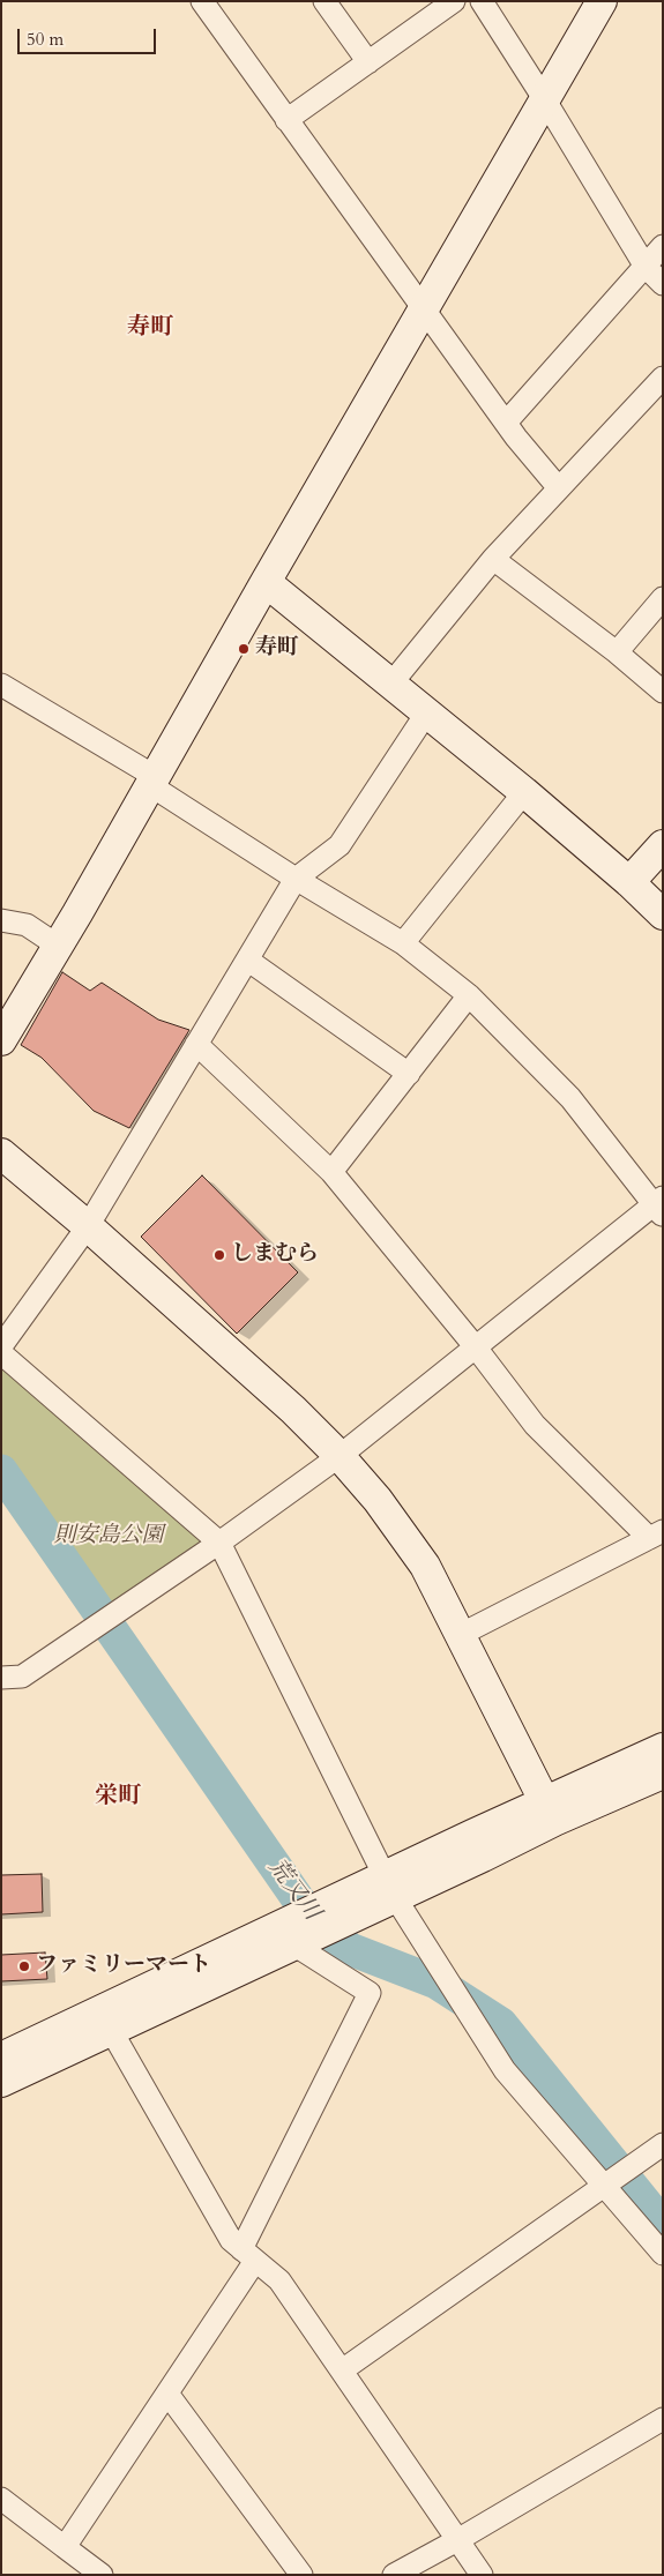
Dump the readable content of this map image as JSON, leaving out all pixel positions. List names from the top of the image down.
{
  "districts": ["寿町", "栄町"],
  "water": ["荒又川"],
  "parks": ["則安島公園"],
  "places": ["寿町", "しまむら", "ファミリーマート"],
  "scale_bar": "50 m"
}
